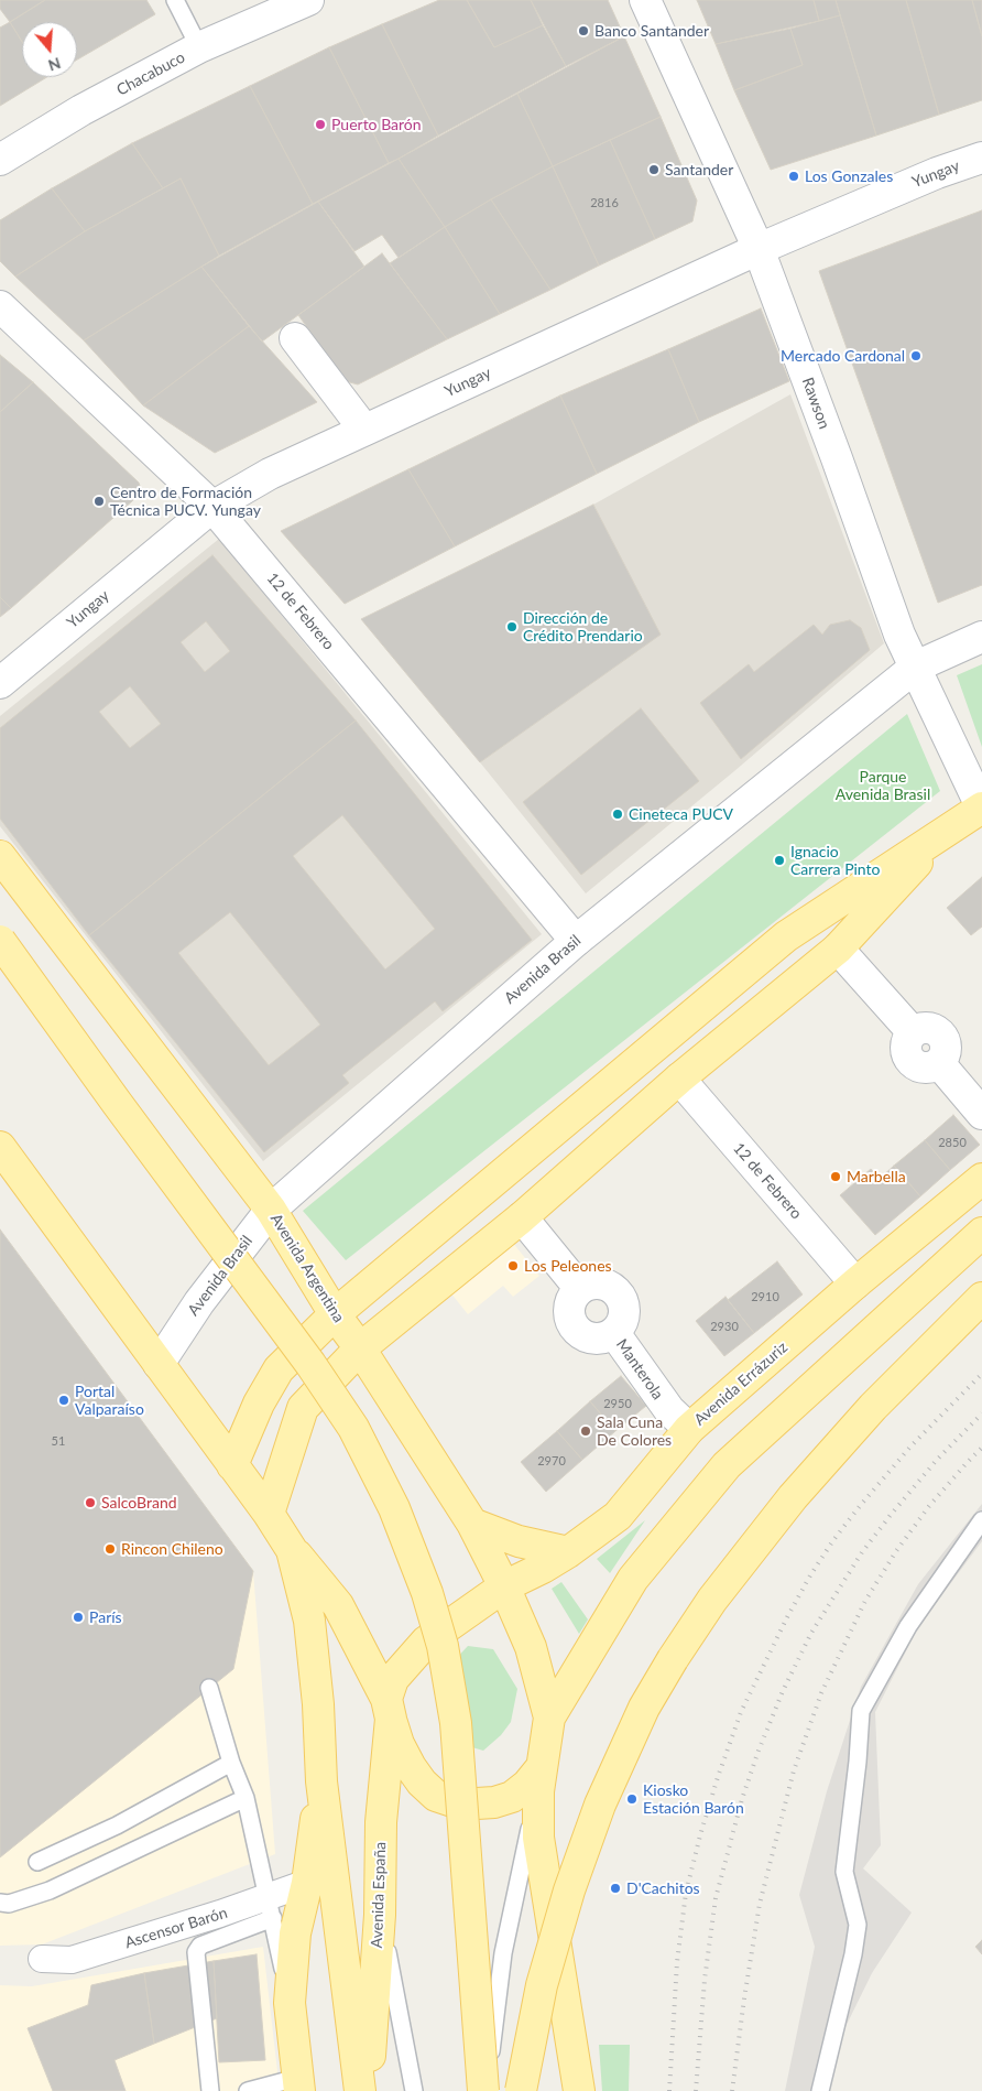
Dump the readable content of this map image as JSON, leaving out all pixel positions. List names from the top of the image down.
{
  "streets": {
    "main road": ["Avenida Argentina", "Avenida Errázuriz", "Avenida España"],
    "street": [
      "Chacabuco",
      "Yungay",
      "Rawson",
      "12 de Febrero",
      "Avenida Brasil",
      "Manterola",
      "Ascensor Barón"
    ]
  },
  "crossings": [
    ["Yungay", "Rawson"],
    ["Yungay", "12 de Febrero"],
    ["Rawson", "Avenida Brasil"],
    ["12 de Febrero", "Avenida Brasil"],
    ["12 de Febrero", "Avenida Errázuriz"],
    ["Avenida Brasil", "Avenida Argentina"],
    ["Avenida Argentina", "Avenida Errázuriz"],
    ["Avenida Argentina", "Avenida España"],
    ["Manterola", "Avenida Errázuriz"],
    ["Avenida Errázuriz", "Avenida España"]
  ],
  "parks": ["Parque Avenida Brasil"],
  "places": [
    "Banco Santander",
    "Puerto Barón",
    "Santander",
    "Los Gonzales",
    "Mercado Cardonal",
    "Centro de Formación Técnica PUCV. Yungay",
    "Dirección de Crédito Prendario",
    "Cineteca PUCV",
    "Ignacio Carrera Pinto",
    "Marbella",
    "Los Peleones",
    "Portal Valparaíso",
    "Sala Cuna De Colores",
    "SalcoBrand",
    "Rincon Chileno",
    "París",
    "Kiosko Estación Barón",
    "D'Cachitos"
  ],
  "house_numbers": [
    "2816",
    "2850",
    "2910",
    "2930",
    "2950",
    "51",
    "2970"
  ],
  "north": "bottom"
}
